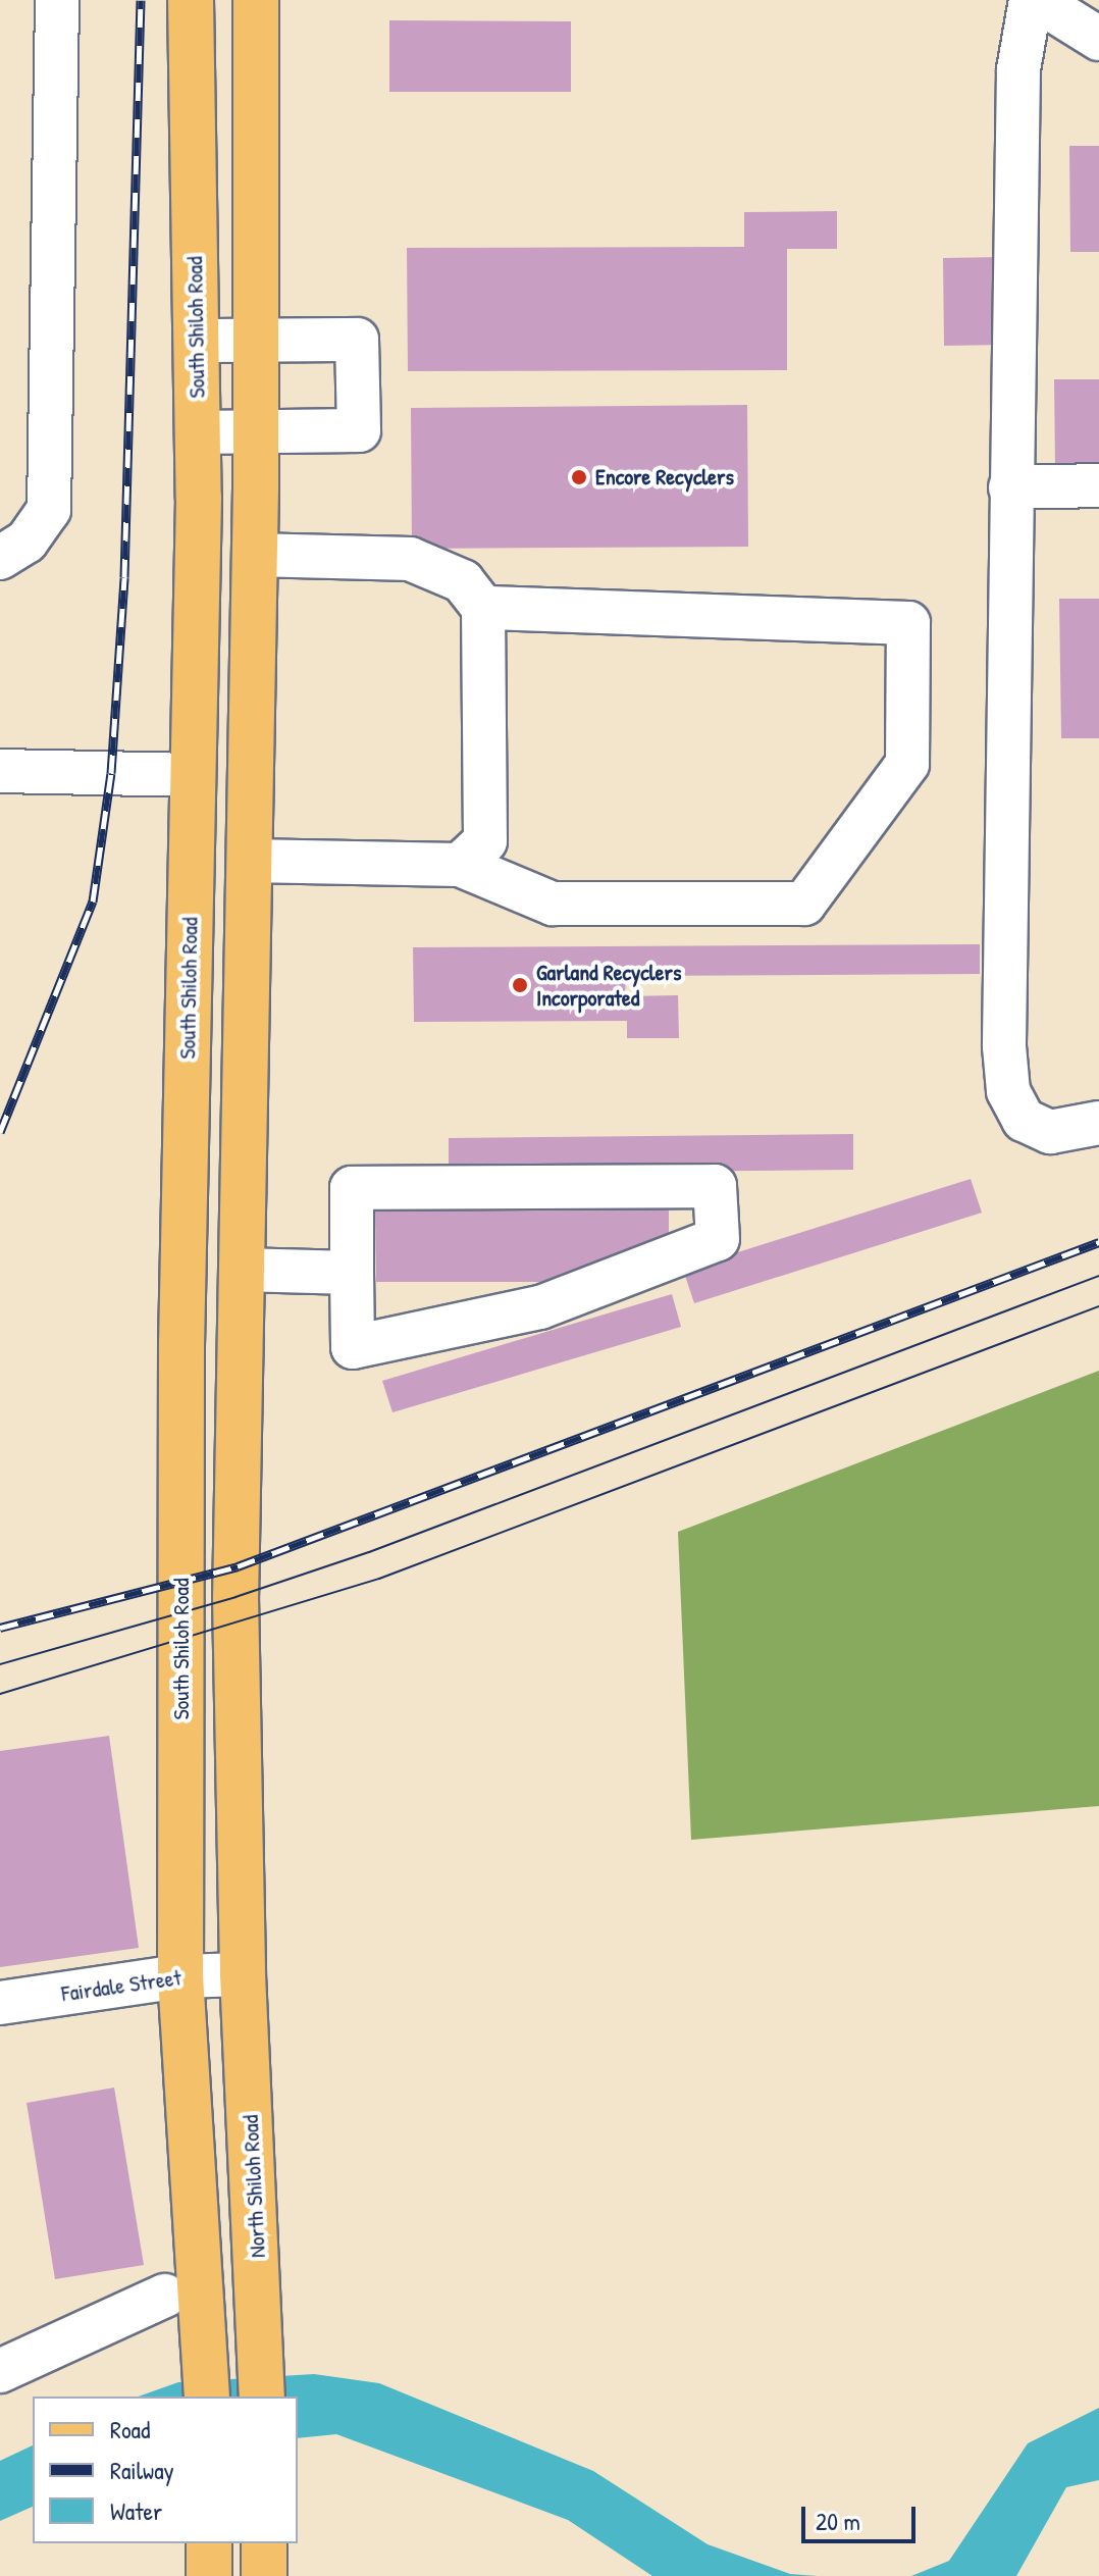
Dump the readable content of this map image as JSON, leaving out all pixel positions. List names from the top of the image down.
{
  "streets": {
    "main road": ["South Shiloh Road", "North Shiloh Road"],
    "street": ["Fairdale Street"]
  },
  "crossings": [
    ["South Shiloh Road", "Fairdale Street"],
    ["Fairdale Street", "North Shiloh Road"]
  ],
  "places": ["Encore Recyclers", "Garland Recyclers Incorporated"],
  "legend": ["Road", "Railway", "Water"],
  "scale_bar": "20 m"
}
